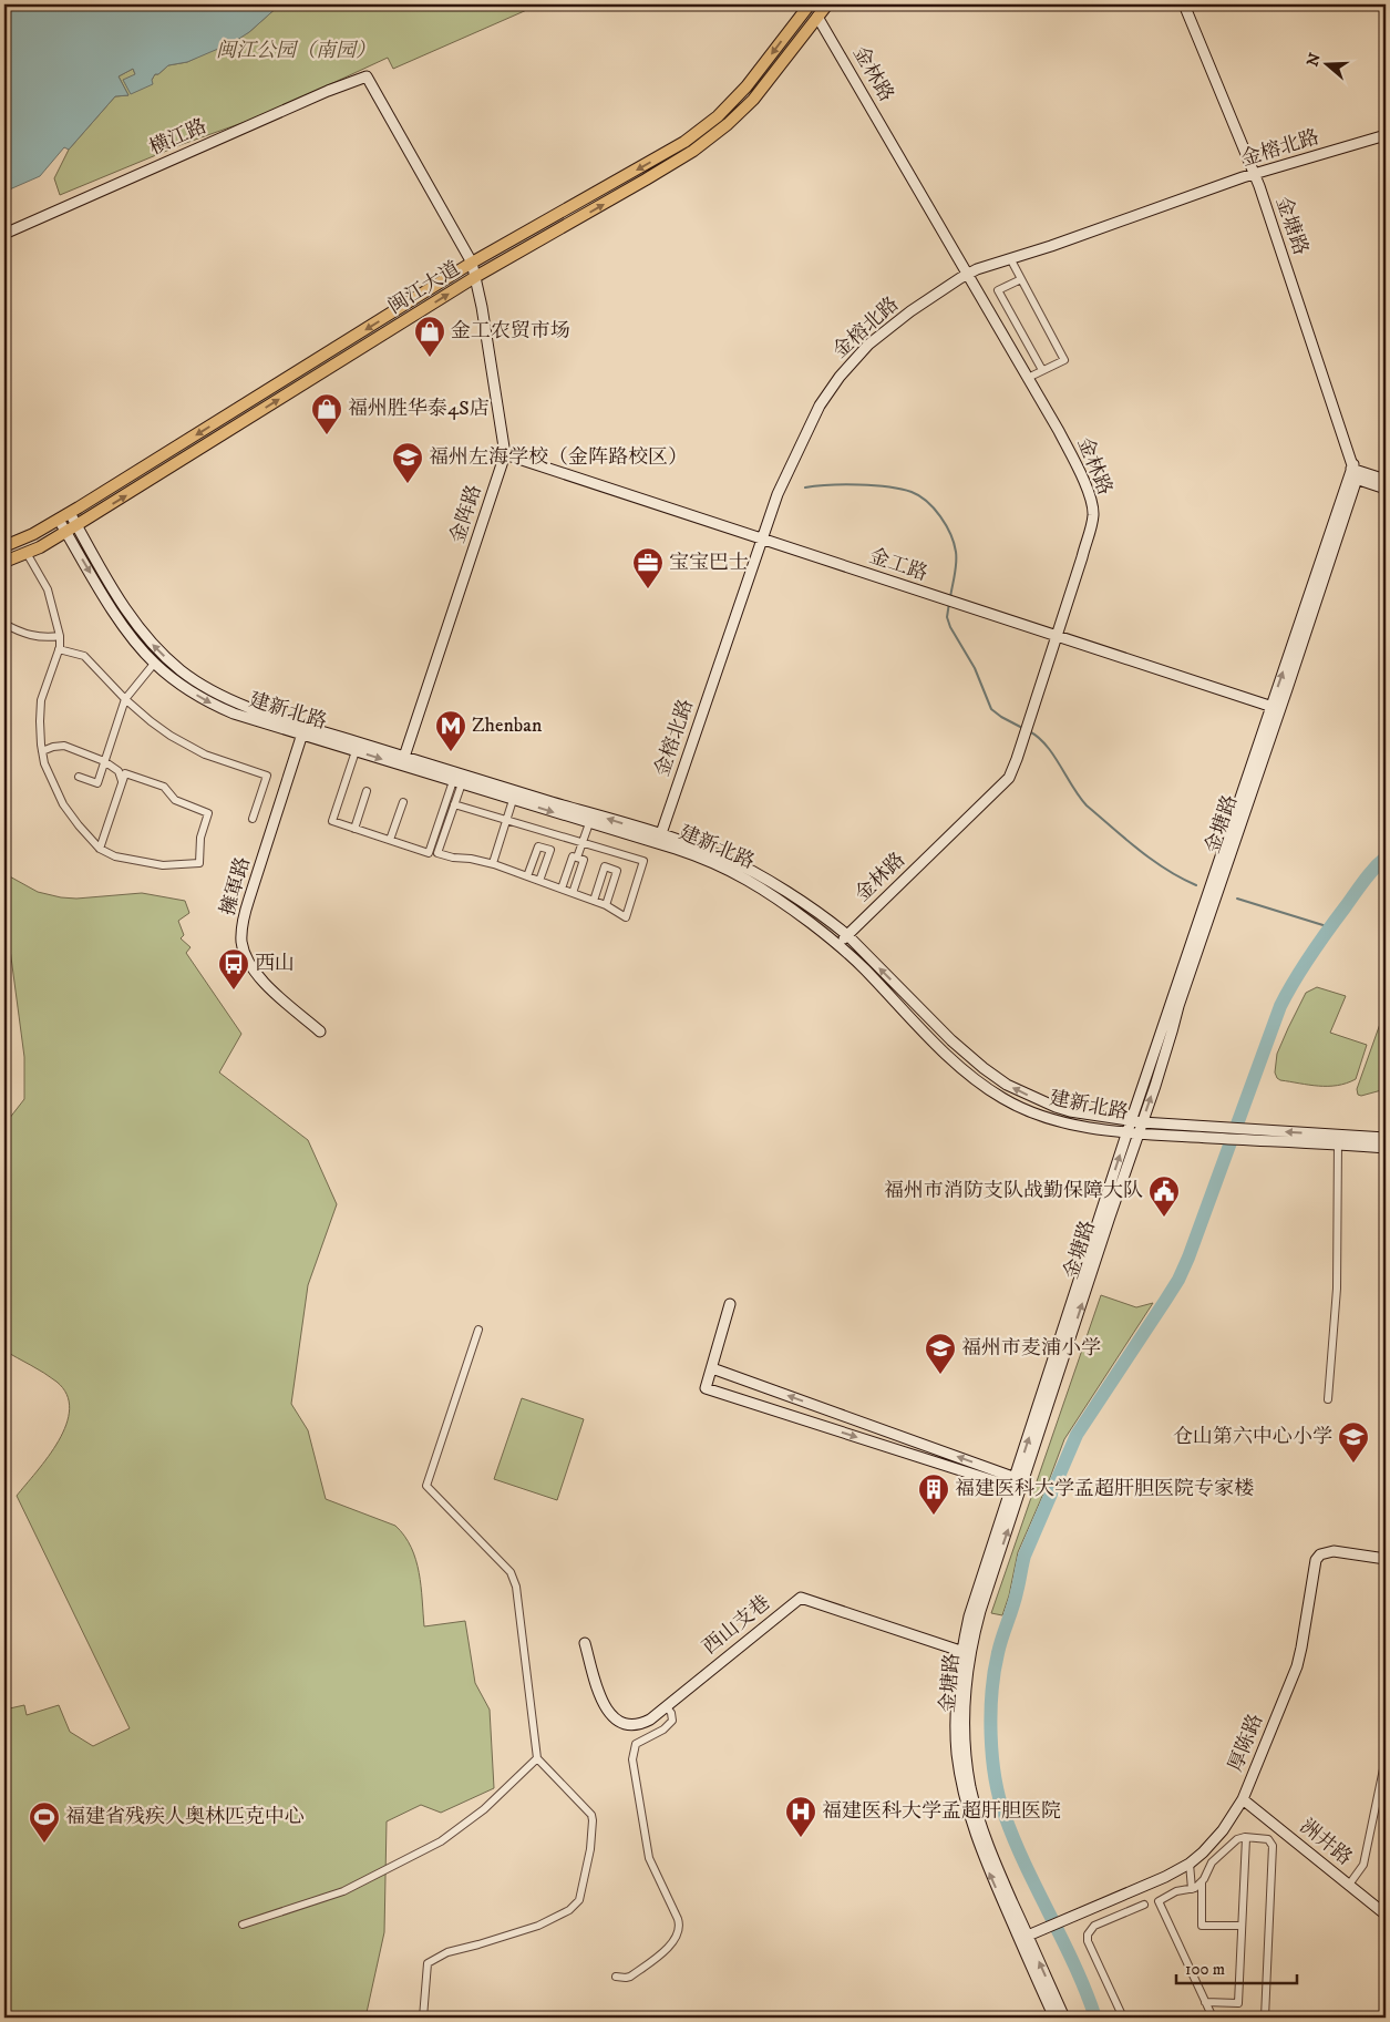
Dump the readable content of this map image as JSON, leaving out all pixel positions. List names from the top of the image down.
{
  "streets": {
    "main road": ["闽江大道"],
    "street": [
      "金林路",
      "横江路",
      "金榕北路",
      "金塘路",
      "金阵路",
      "金工路",
      "建新北路",
      "擁軍路",
      "西山支巷",
      "厚陈路",
      "洲井路"
    ]
  },
  "crossings": [
    ["金林路", "金榕北路"],
    ["金林路", "闽江大道"],
    ["金林路", "金工路"],
    ["金林路", "建新北路"],
    ["横江路", "金阵路"],
    ["金榕北路", "金塘路"],
    ["金榕北路", "金工路"],
    ["金榕北路", "建新北路"],
    ["金塘路", "金工路"],
    ["金塘路", "建新北路"],
    ["金塘路", "西山支巷"],
    ["金塘路", "厚陈路"],
    ["闽江大道", "金阵路"],
    ["闽江大道", "建新北路"],
    ["金阵路", "金工路"],
    ["金阵路", "建新北路"],
    ["建新北路", "擁軍路"],
    ["厚陈路", "洲井路"]
  ],
  "one_way": ["金塘路"],
  "parks": ["闽江公园（南园）"],
  "places": {
    "shop": ["金工农贸市场", "福州胜华泰4S店"],
    "school or university": ["福州左海学校（金阵路校区）", "福州市麦浦小学", "仓山第六中心小学"],
    "office": ["宝宝巴士"],
    "metro station": ["Zhenban"],
    "bus stop": ["西山"],
    "public building": ["福州市消防支队战勤保障大队"],
    "building": ["福建医科大学孟超肝胆医院专家楼"],
    "hospital": ["福建医科大学孟超肝胆医院"],
    "sports": ["福建省残疾人奥林匹克中心"]
  },
  "scale_bar": "100 m",
  "north": "left"
}
